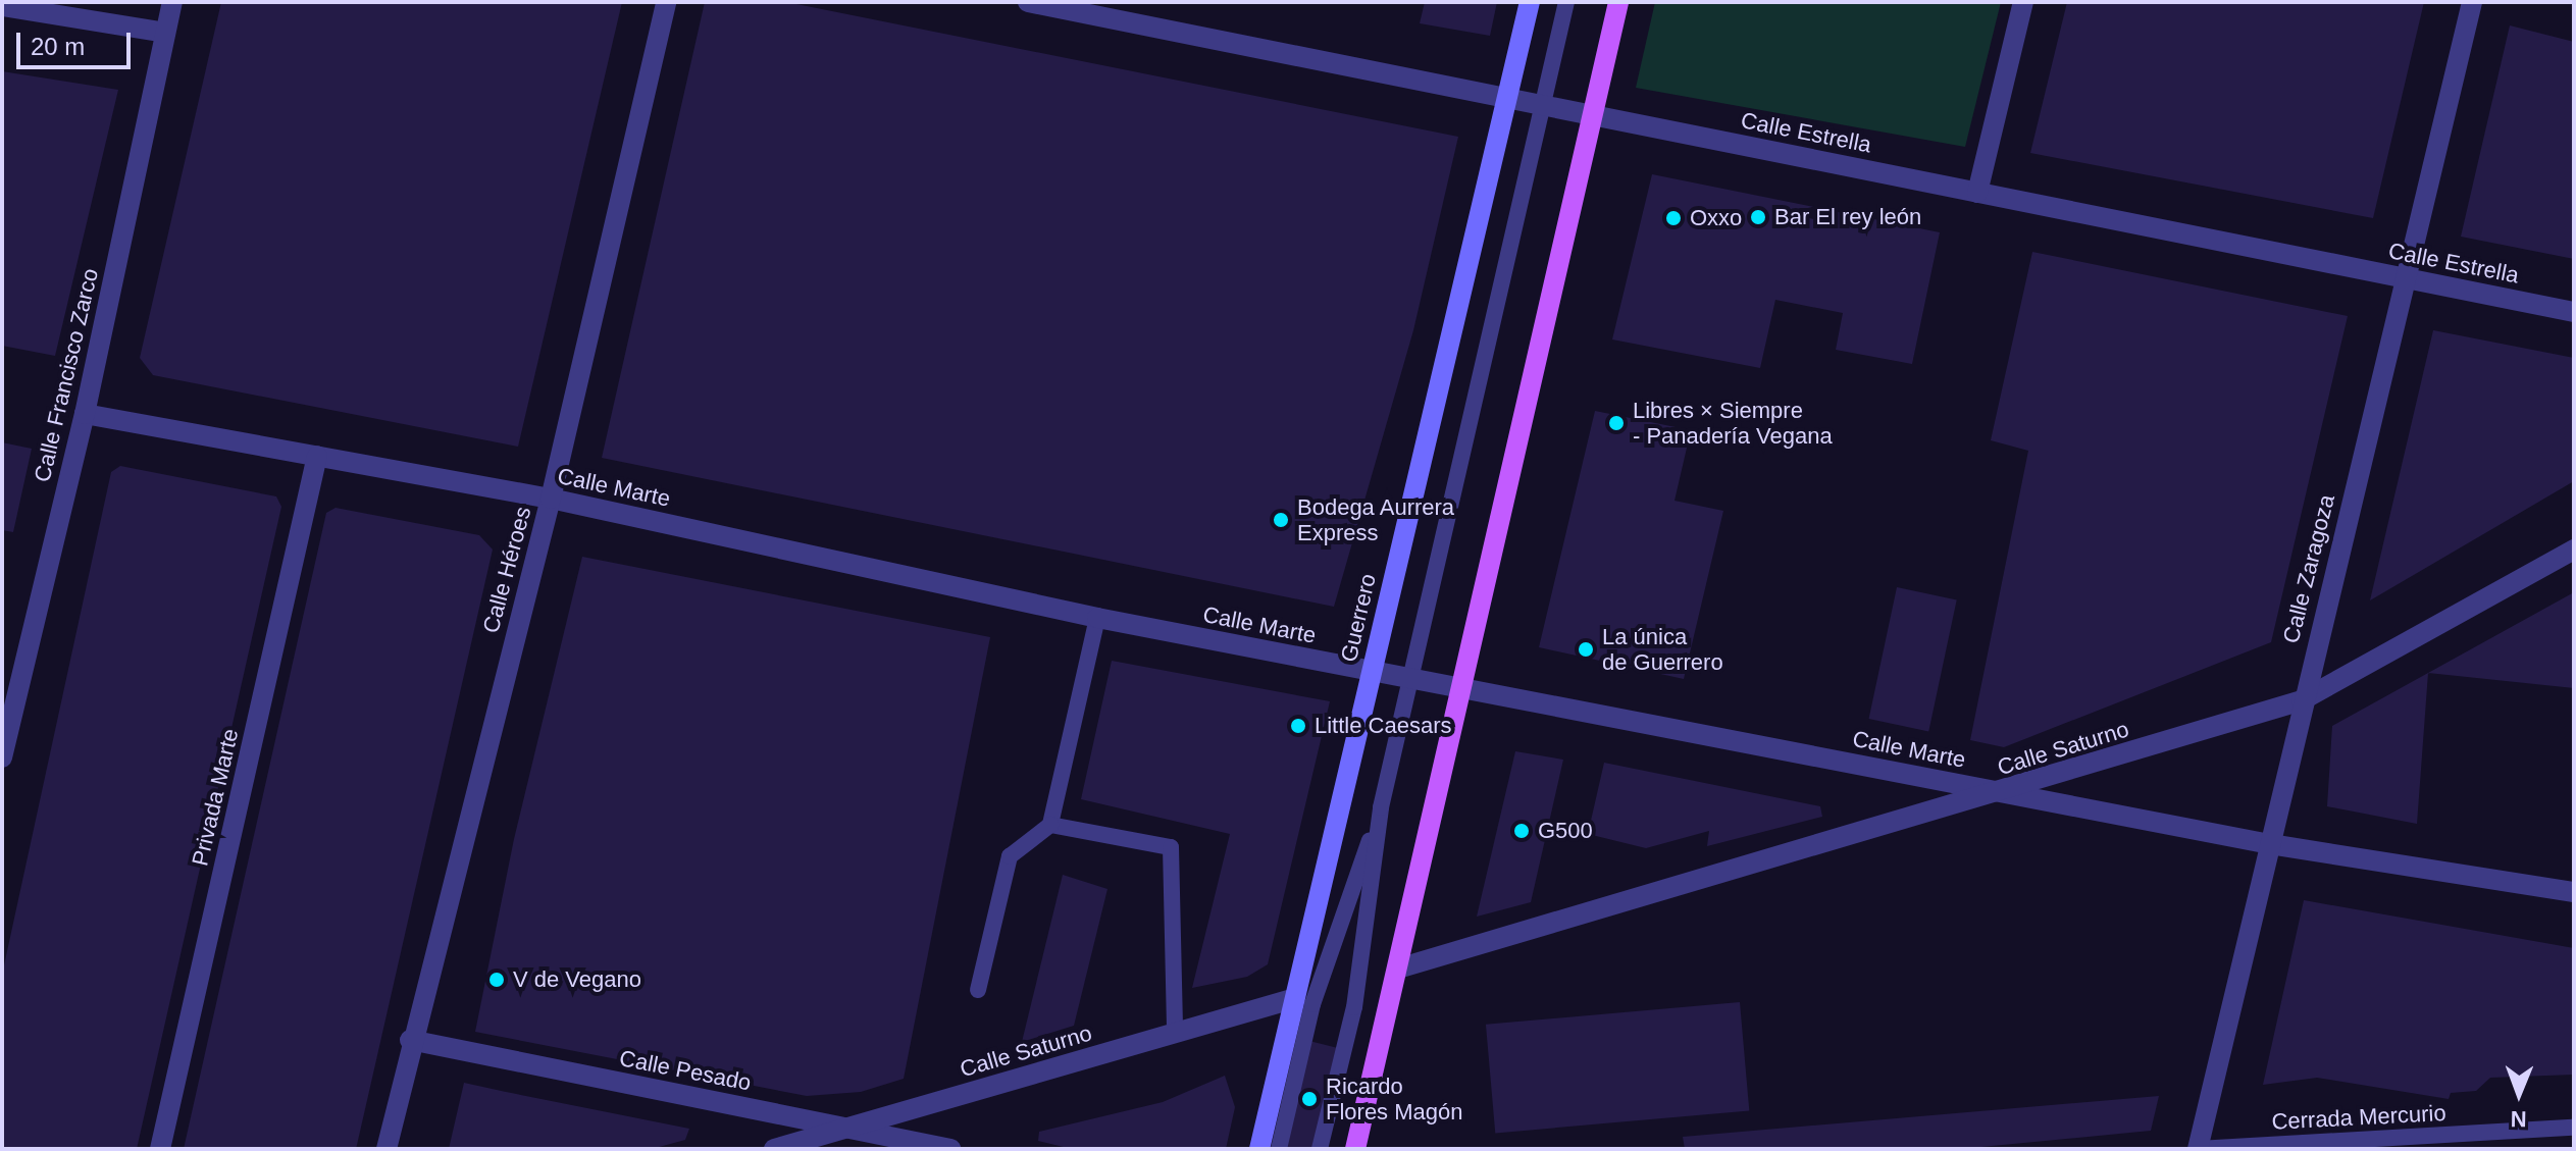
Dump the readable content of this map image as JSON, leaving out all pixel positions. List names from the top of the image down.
{
  "streets": {
    "main road": ["Guerrero"],
    "street": [
      "Calle Estrella",
      "Calle Francisco Zarco",
      "Calle Marte",
      "Calle Zaragoza",
      "Calle Héroes",
      "Calle Saturno",
      "Privada Marte",
      "Calle Pesado"
    ],
    "lane": ["Cerrada Mercurio"]
  },
  "crossings": [
    ["Calle Estrella", "Calle Zaragoza"],
    ["Calle Estrella", "Guerrero"],
    ["Calle Francisco Zarco", "Calle Marte"],
    ["Calle Marte", "Calle Zaragoza"],
    ["Calle Marte", "Calle Héroes"],
    ["Calle Marte", "Guerrero"],
    ["Calle Marte", "Calle Saturno"],
    ["Calle Marte", "Privada Marte"],
    ["Calle Zaragoza", "Calle Saturno"],
    ["Calle Zaragoza", "Cerrada Mercurio"],
    ["Calle Héroes", "Calle Pesado"],
    ["Guerrero", "Calle Saturno"],
    ["Calle Saturno", "Calle Pesado"]
  ],
  "places": [
    "Bar El rey león",
    "Oxxo",
    "Libres × Siempre - Panadería Vegana",
    "Bodega Aurrera Express",
    "La única de Guerrero",
    "Little Caesars",
    "G500",
    "V de Vegano",
    "Ricardo Flores Magón"
  ],
  "scale_bar": "20 m",
  "north": "bottom"
}
